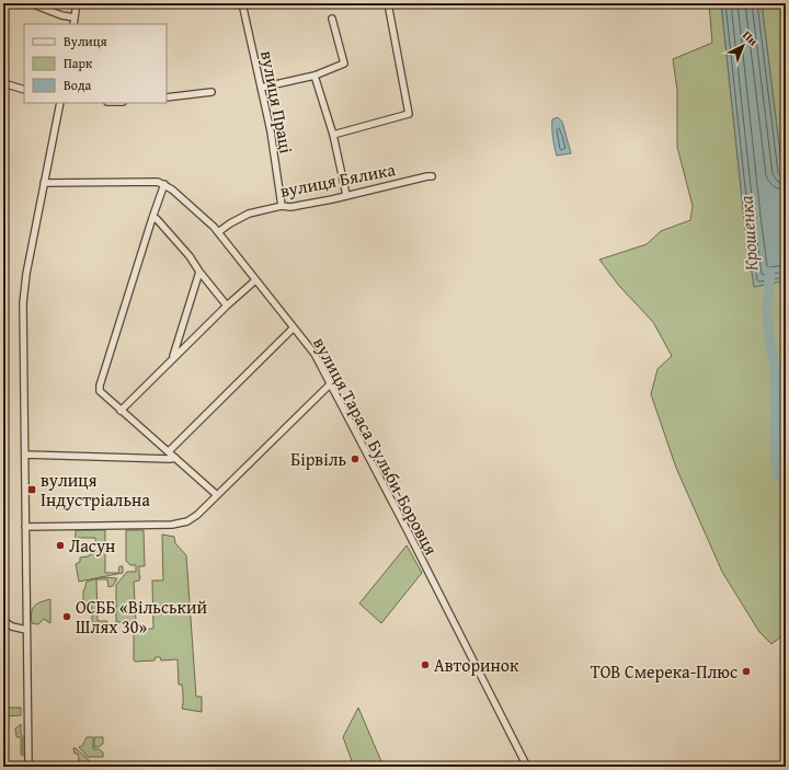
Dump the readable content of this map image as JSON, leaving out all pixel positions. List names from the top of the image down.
{
  "streets": {
    "street": ["вулиця Праці", "вулиця Бялика", "вулиця Тараса Бульби-Боровця"]
  },
  "crossings": [
    ["вулиця Праці", "вулиця Бялика"],
    ["вулиця Бялика", "вулиця Тараса Бульби-Боровця"]
  ],
  "water": ["Крошенка"],
  "places": {
    "other": [
      "Бірвіль",
      "Ласун",
      "ОСББ «Вільський Шлях 30»",
      "Авторинок",
      "ТОВ Смерека-Плюс"
    ],
    "transit": ["вулиця Індустріальна"]
  },
  "legend": ["Вулиця", "Парк", "Вода"],
  "north": "top right"
}
